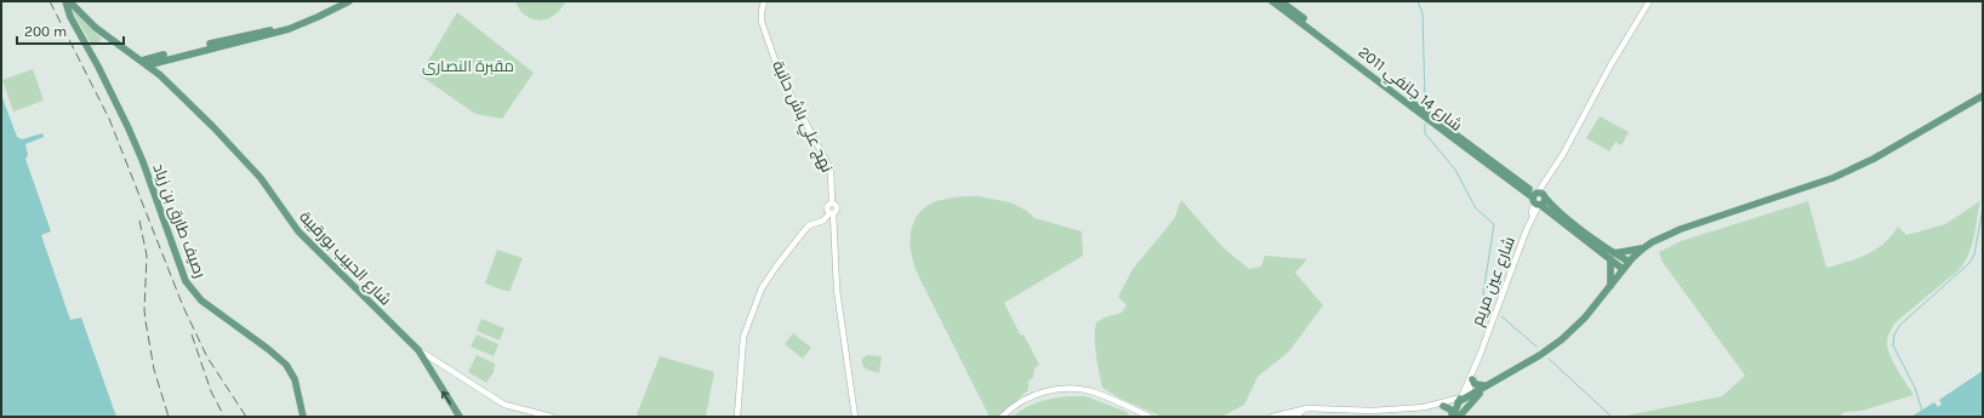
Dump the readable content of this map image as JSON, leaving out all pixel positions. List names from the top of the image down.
{
  "streets": {
    "main road": [
      "شارع 14 جانفي 2011",
      "رصيف طارق بن زياد",
      "شارع الحبيب بورقيبة",
      "شارع عين مريم"
    ],
    "street": ["نهج علي باش حانبة"]
  },
  "crossings": [
    ["شارع 14 جانفي 2011", "شارع عين مريم"]
  ],
  "parks": ["مقبرة النصارى"],
  "scale_bar": "200 m"
}
